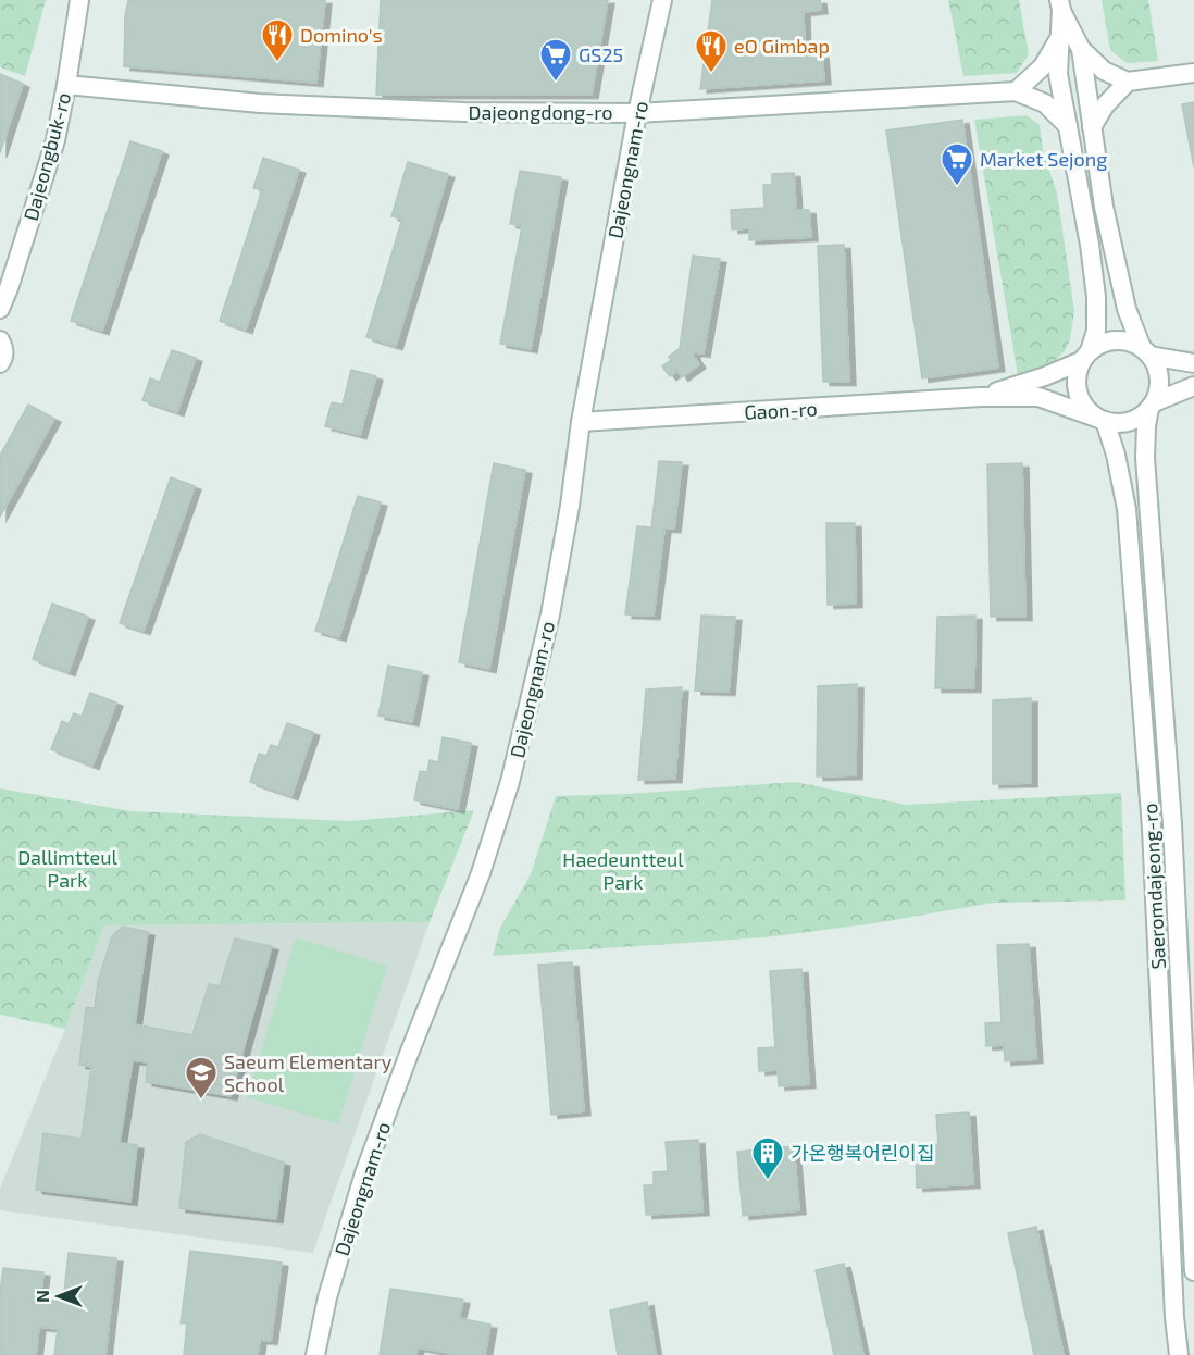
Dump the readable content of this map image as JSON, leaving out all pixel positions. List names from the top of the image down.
{
  "streets": {
    "street": [
      "Dajeongdong-ro",
      "Dajeongbuk-ro",
      "Dajeongnam-ro",
      "Gaon-ro",
      "Saeromdajeong-ro"
    ]
  },
  "crossings": [
    ["Dajeongdong-ro", "Dajeongbuk-ro"],
    ["Dajeongdong-ro", "Dajeongnam-ro"],
    ["Dajeongnam-ro", "Gaon-ro"]
  ],
  "parks": ["Dallimtteul Park", "Haedeuntteul Park"],
  "places": {
    "restaurant": ["Domino's", "eO Gimbap"],
    "supermarket": ["GS25", "Market Sejong"],
    "school or university": ["Saeum Elementary School"],
    "building": ["가온행복어린이집"]
  },
  "north": "left"
}
